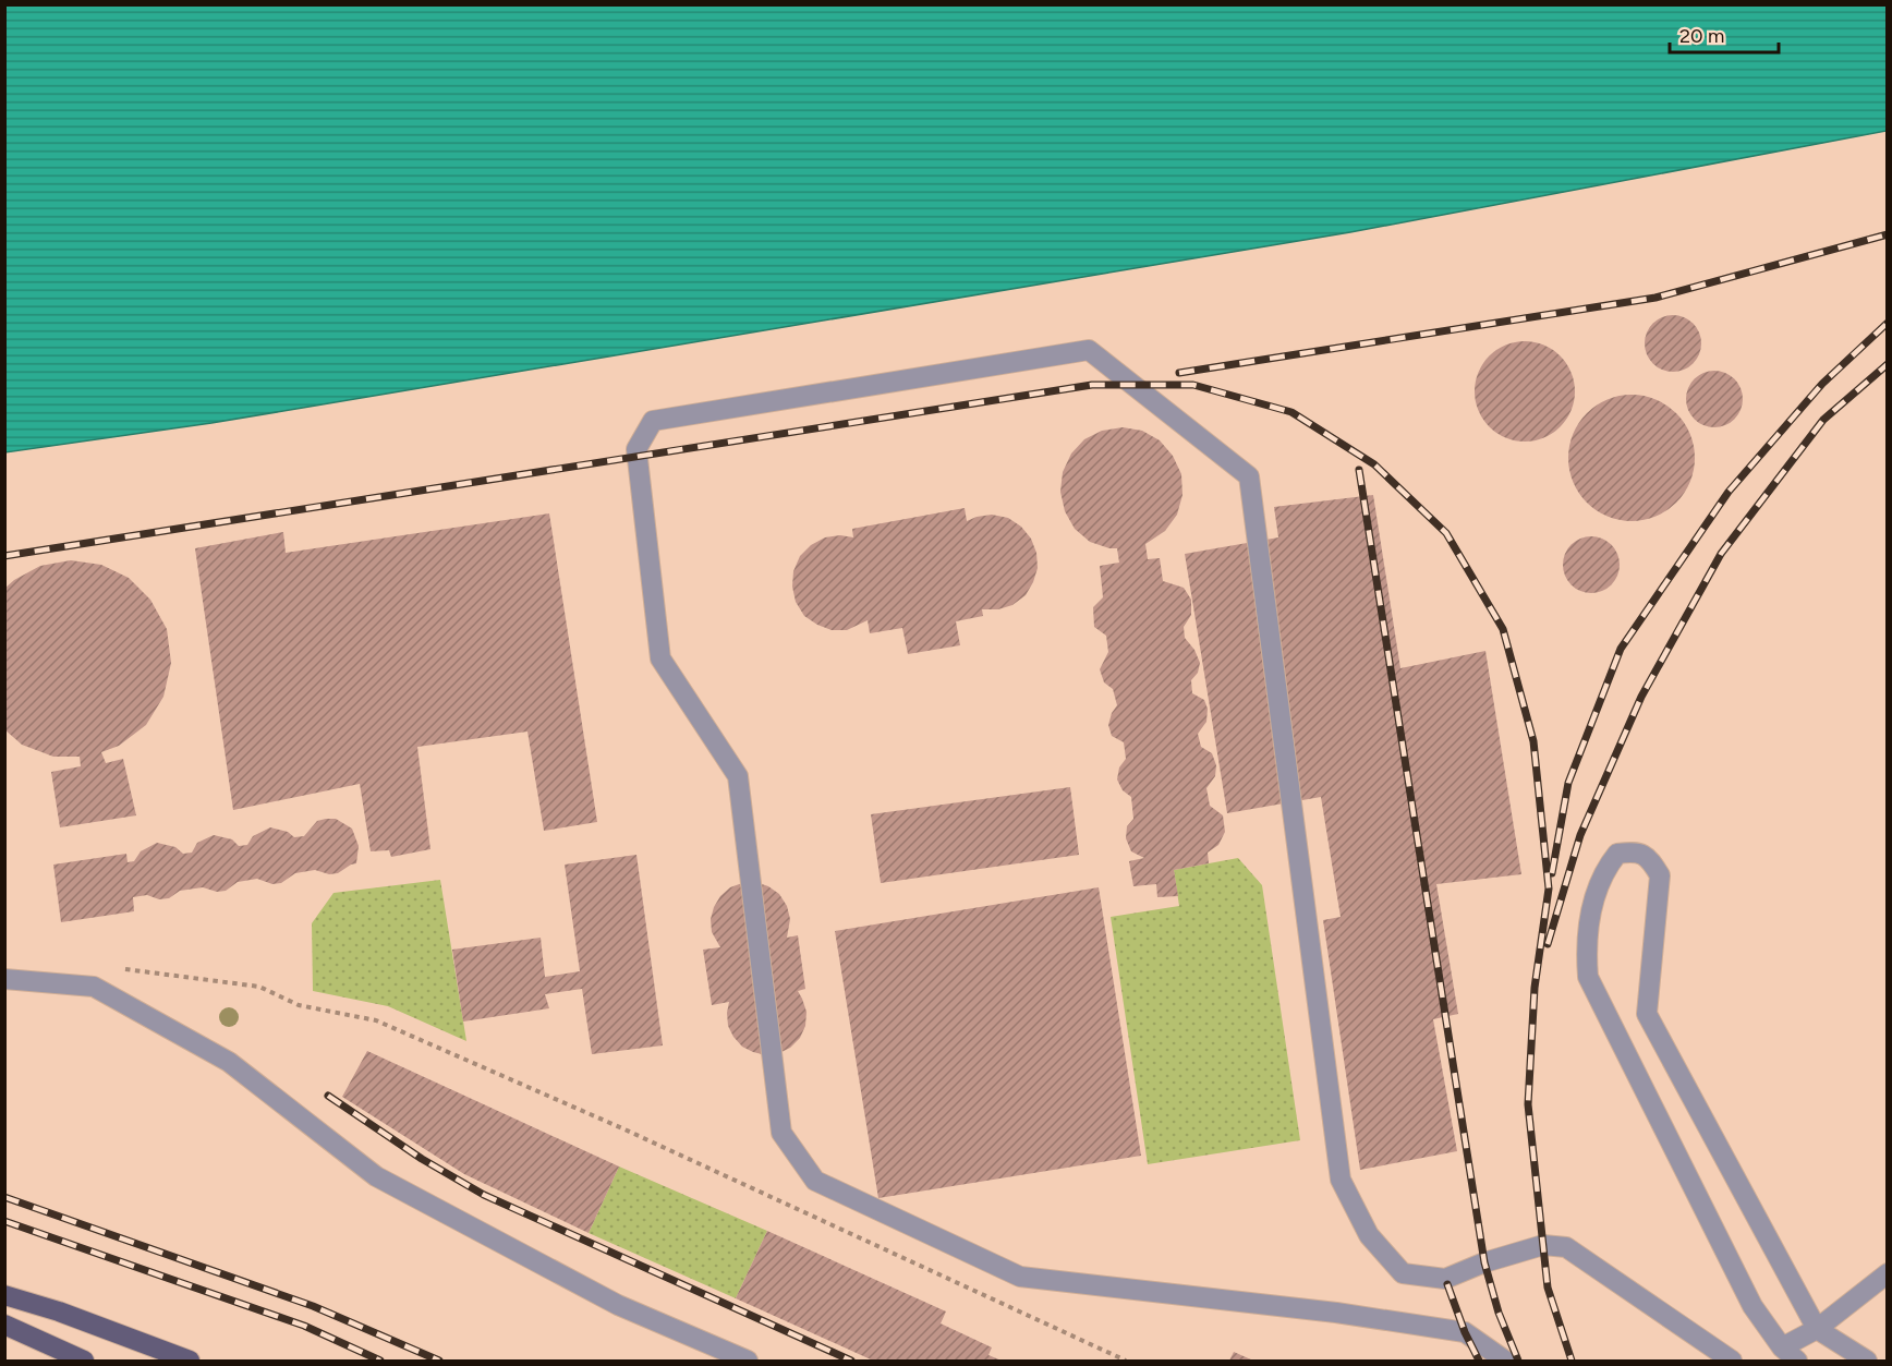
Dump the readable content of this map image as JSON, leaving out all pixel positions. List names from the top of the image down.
{
  "scale_bar": "20 m"
}
